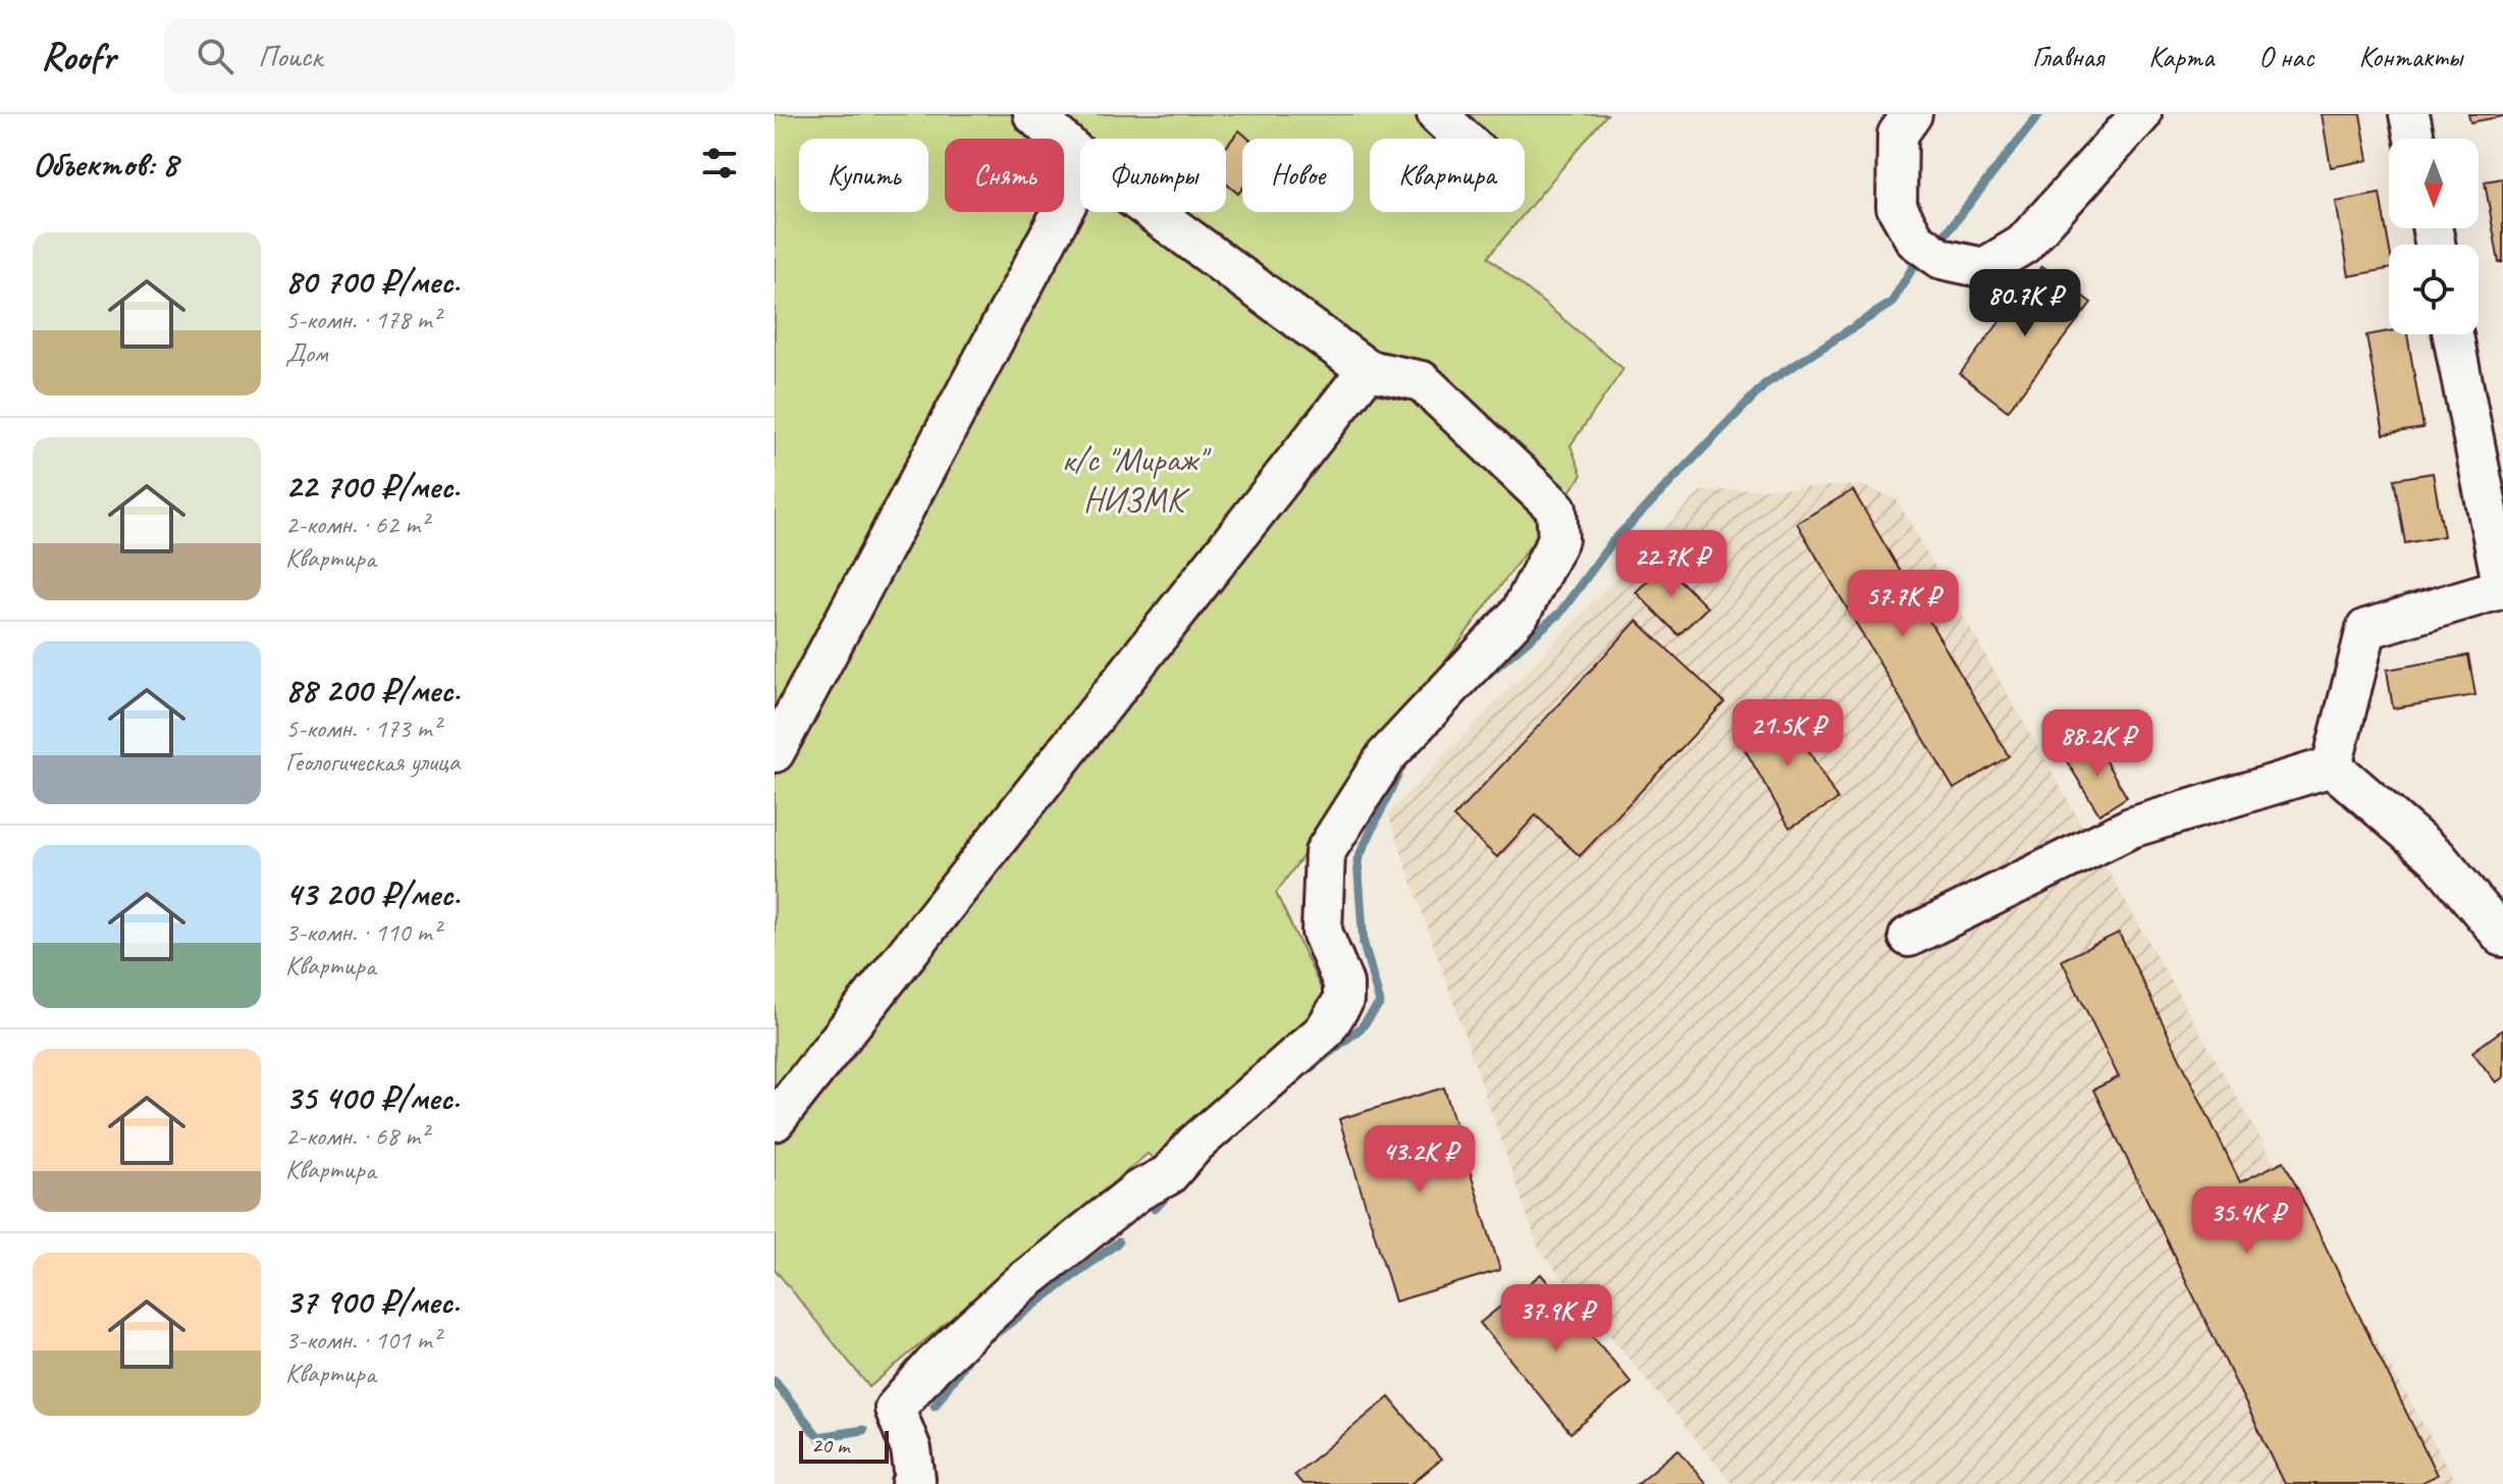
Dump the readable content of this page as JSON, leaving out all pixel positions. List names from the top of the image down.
{
  "parks": ["к/с \"Мираж\" НИЗМК"],
  "scale_bar": "20 m",
  "north": "bottom",
  "page": {
    "header": "Roofr",
    "search": "Поиск",
    "nav": [
      "Главная",
      "Карта",
      "О нас",
      "Контакты"
    ],
    "heading": "Объектов: 8",
    "chip": [
      "Купить",
      "Снять",
      "Фильтры",
      "Новое",
      "Квартира"
    ],
    "list": [
      {
        "name": "80 700 ₽/мес.",
        "note": "5-комн. · 178 m² · Дом"
      },
      {
        "name": "22 700 ₽/мес.",
        "note": "2-комн. · 62 m² · Квартира"
      },
      {
        "name": "88 200 ₽/мес.",
        "note": "5-комн. · 173 m² · Геологическая улица"
      },
      {
        "name": "43 200 ₽/мес.",
        "note": "3-комн. · 110 m² · Квартира"
      },
      {
        "name": "35 400 ₽/мес.",
        "note": "2-комн. · 68 m² · Квартира"
      },
      {
        "name": "37 900 ₽/мес.",
        "note": "3-комн. · 101 m² · Квартира"
      }
    ],
    "price": [
      "80.7K ₽",
      "22.7K ₽",
      "57.7K ₽",
      "21.5K ₽",
      "88.2K ₽",
      "43.2K ₽",
      "35.4K ₽",
      "37.9K ₽"
    ],
    "scale": "20 m"
  }
}
